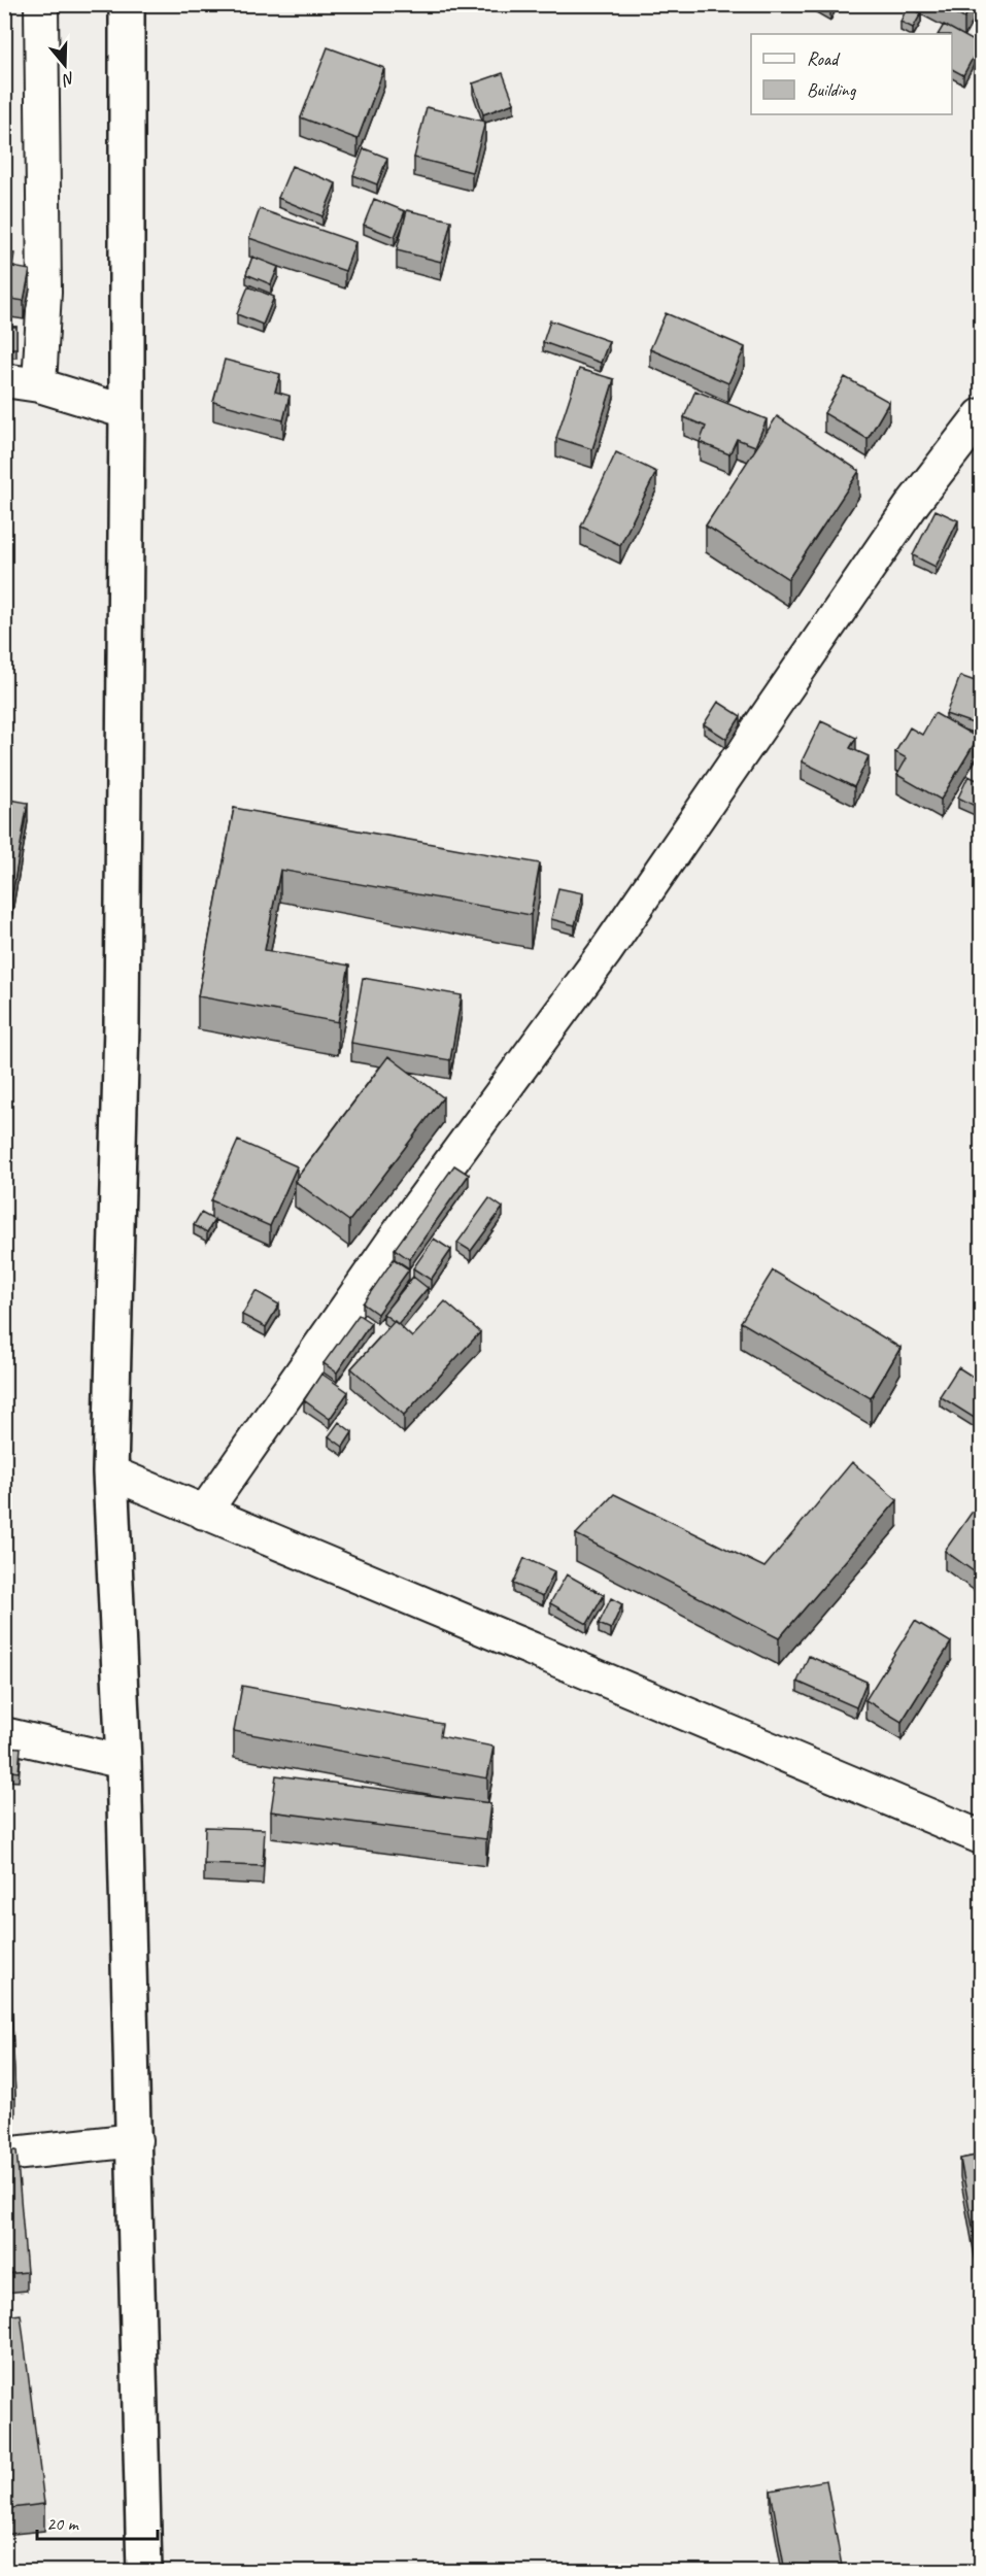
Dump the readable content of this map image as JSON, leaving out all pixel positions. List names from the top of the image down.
{
  "legend": ["Road", "Building"],
  "scale_bar": "20 m",
  "north": "bottom"
}
